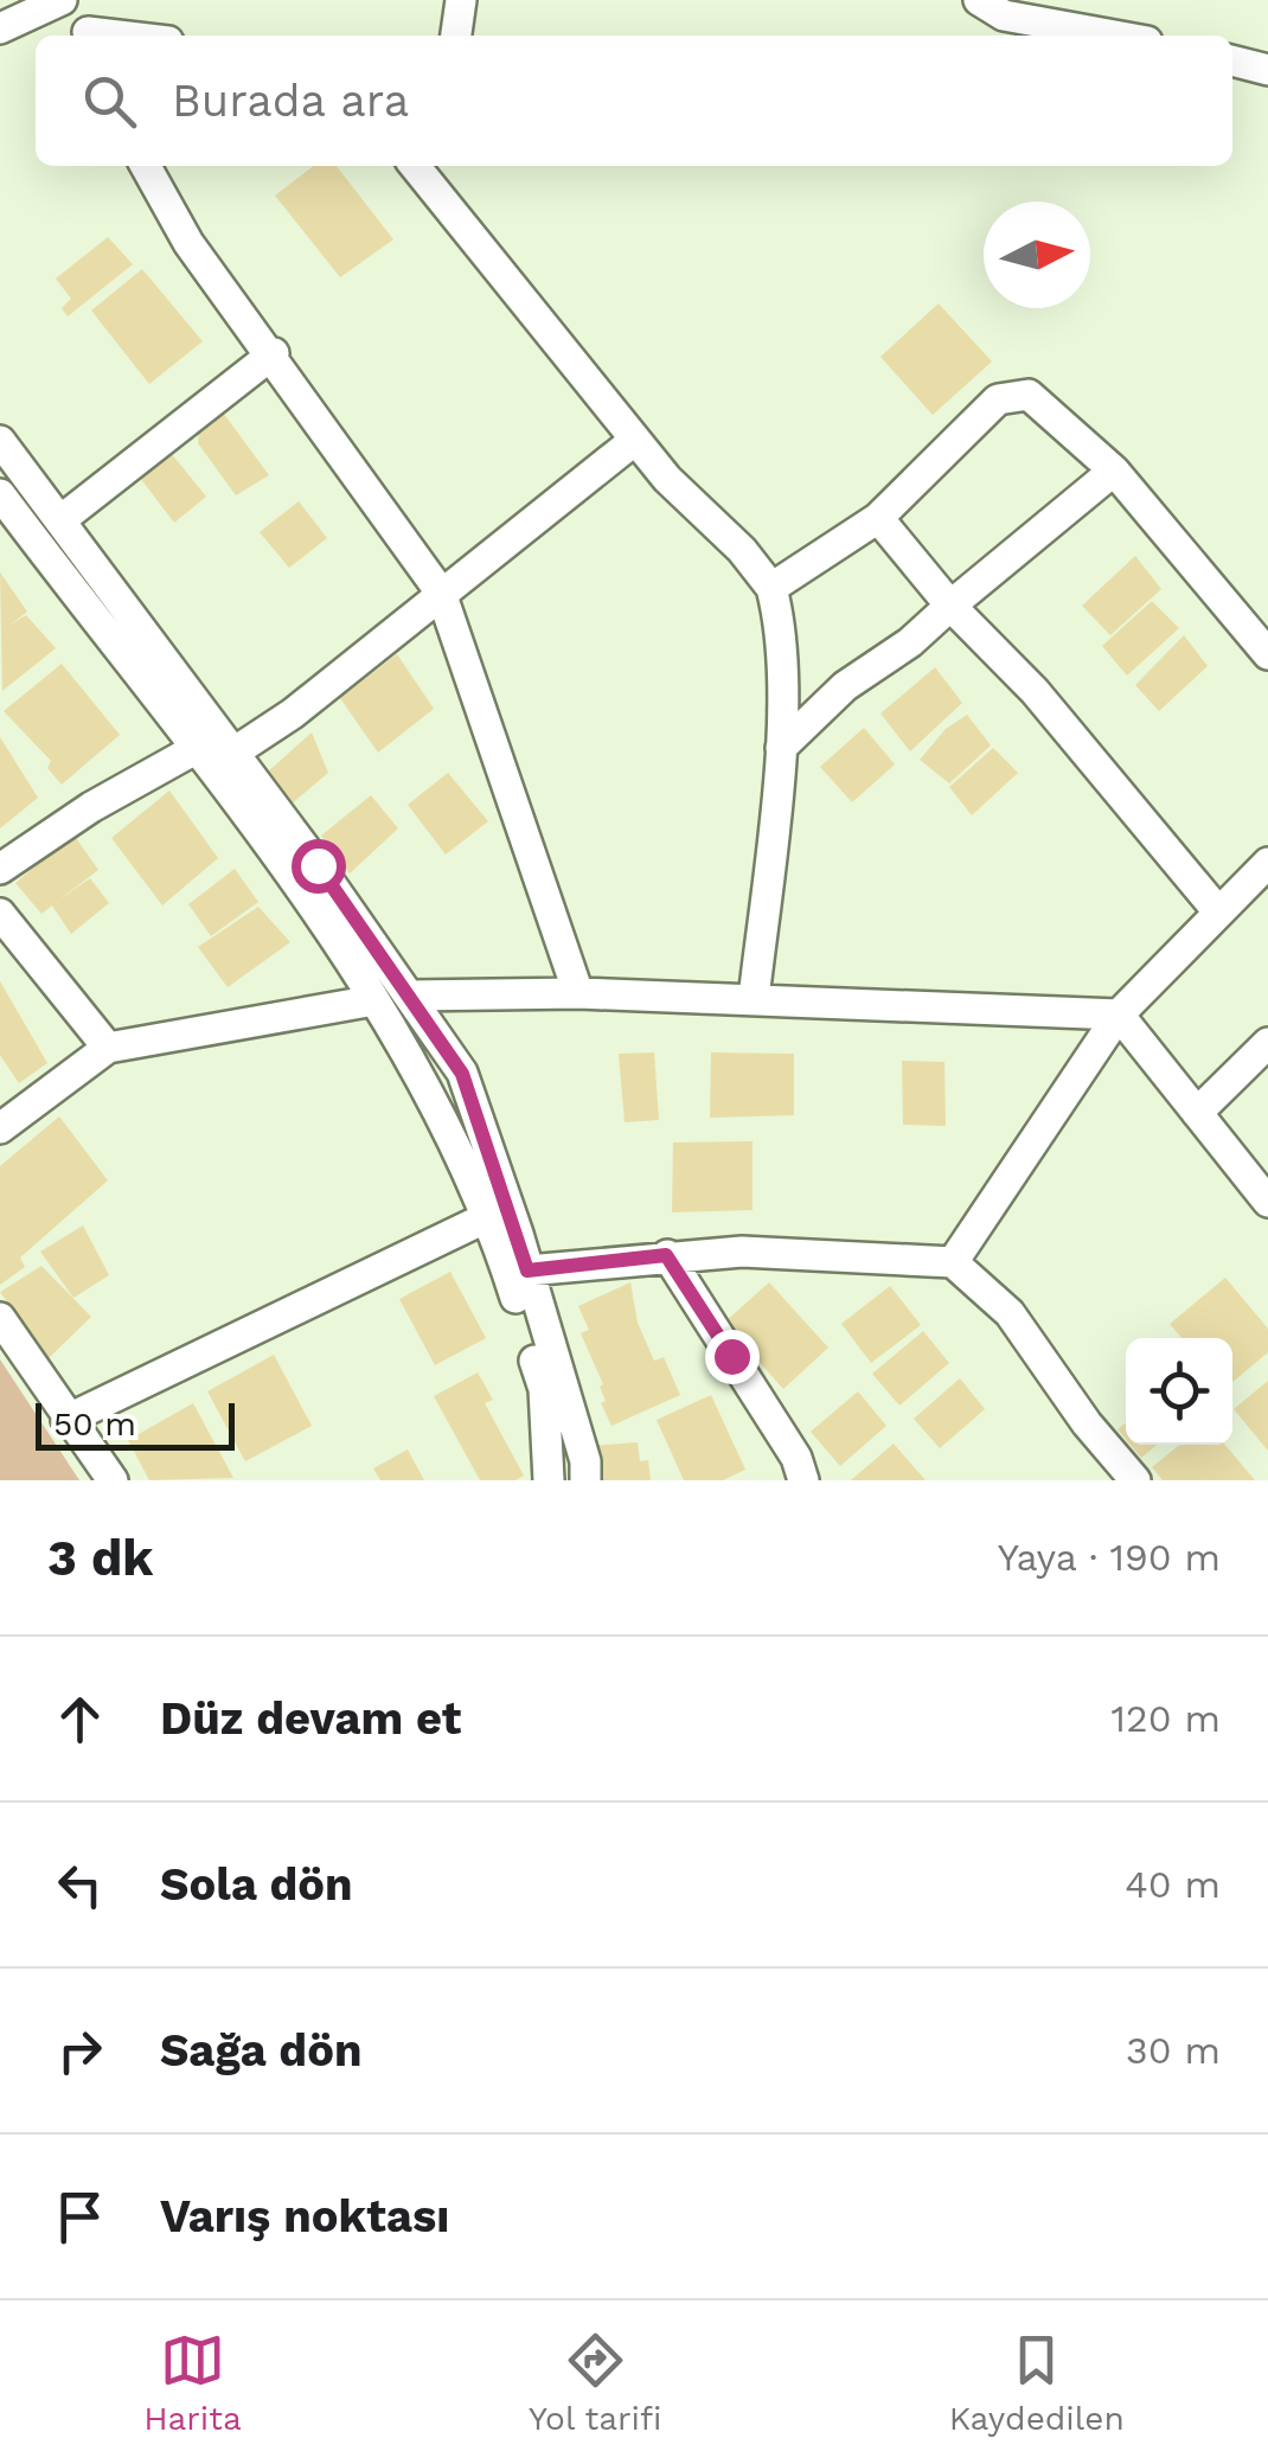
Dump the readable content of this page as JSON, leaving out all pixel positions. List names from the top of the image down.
{
  "scale_bar": "50 m",
  "north": "right",
  "page": {
    "search": "Burada ara",
    "scale": "50 m",
    "heading": ["3 dk", "Yaya · 190 m"],
    "list": [
      ["Düz devam et", "120 m"],
      ["Sola dön", "40 m"],
      ["Sağa dön", "30 m"],
      "Varış noktası"
    ],
    "nav": ["Harita", "Yol tarifi", "Kaydedilen"]
  }
}
